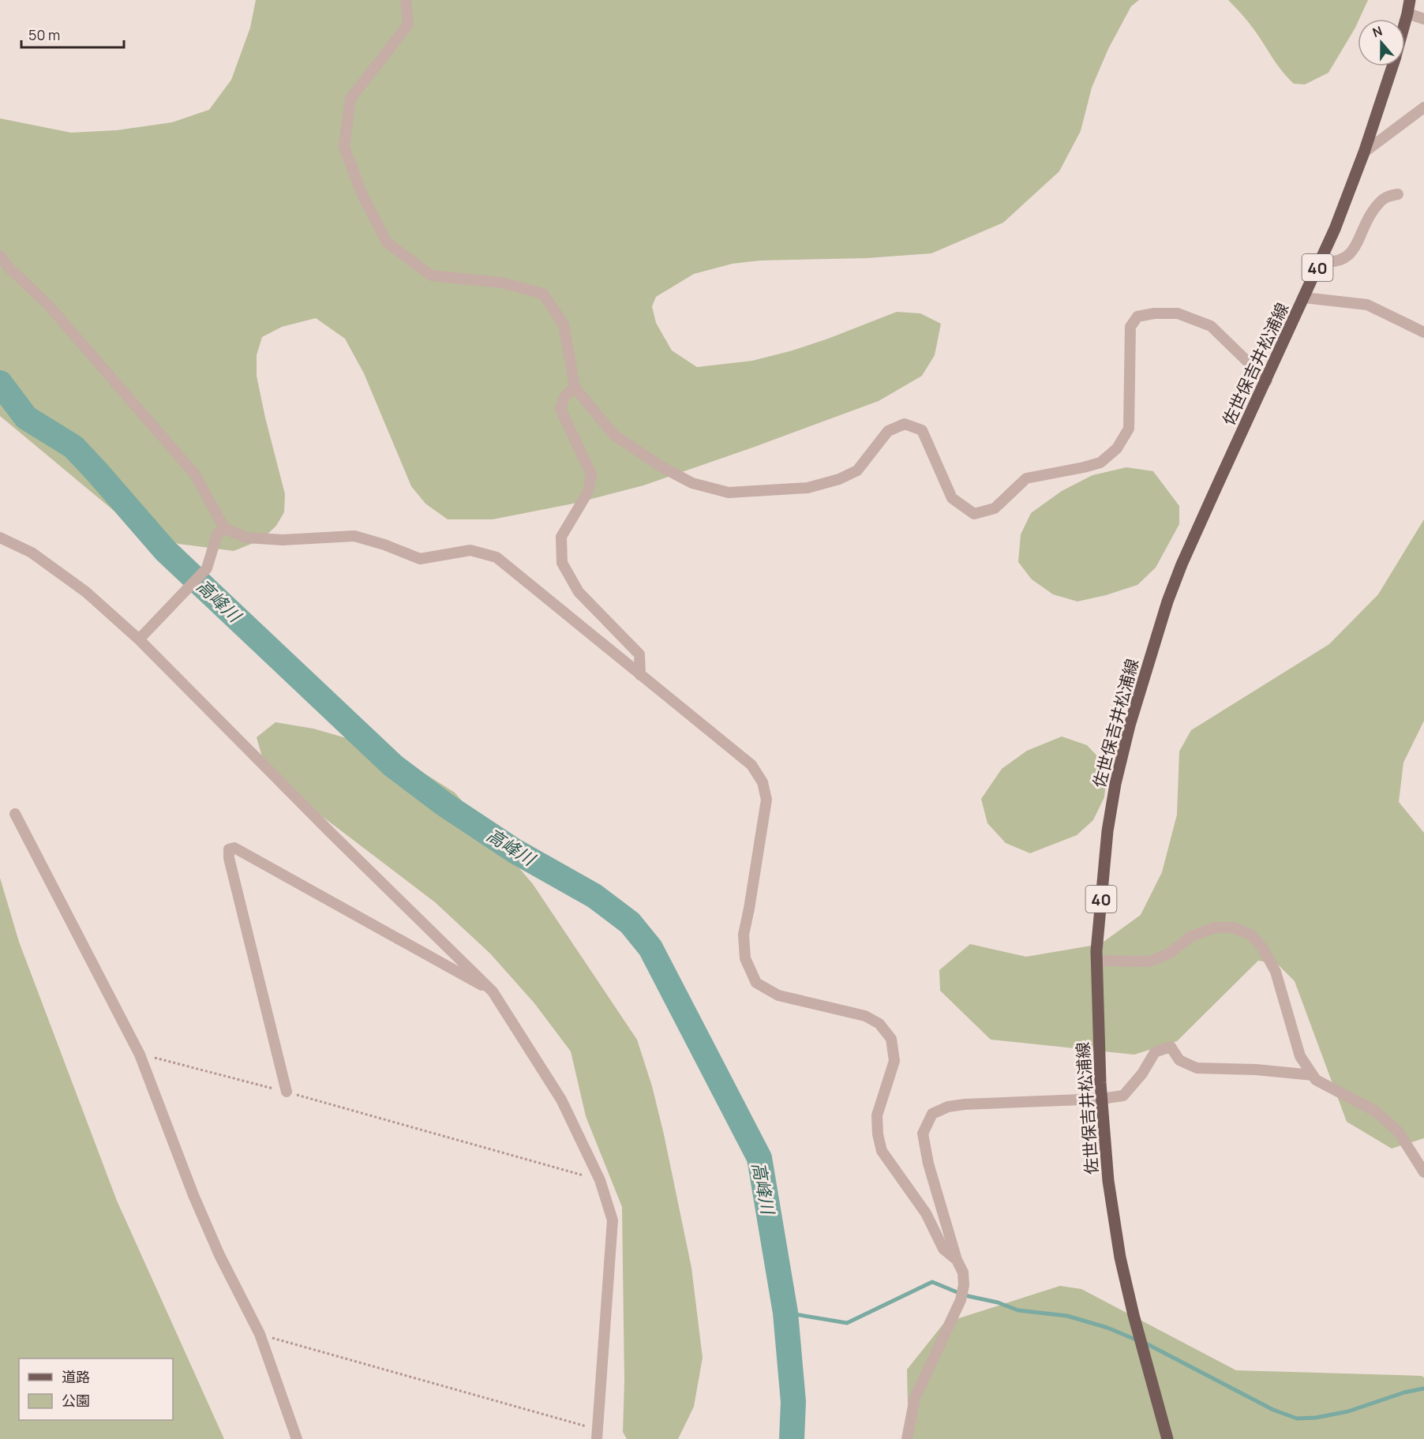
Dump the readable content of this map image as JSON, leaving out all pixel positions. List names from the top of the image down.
{
  "streets": {
    "main road": ["40", "佐世保吉井松浦線"]
  },
  "water": ["高峰川"],
  "legend": ["道路", "公園"],
  "scale_bar": "50 m",
  "north": "top"
}
